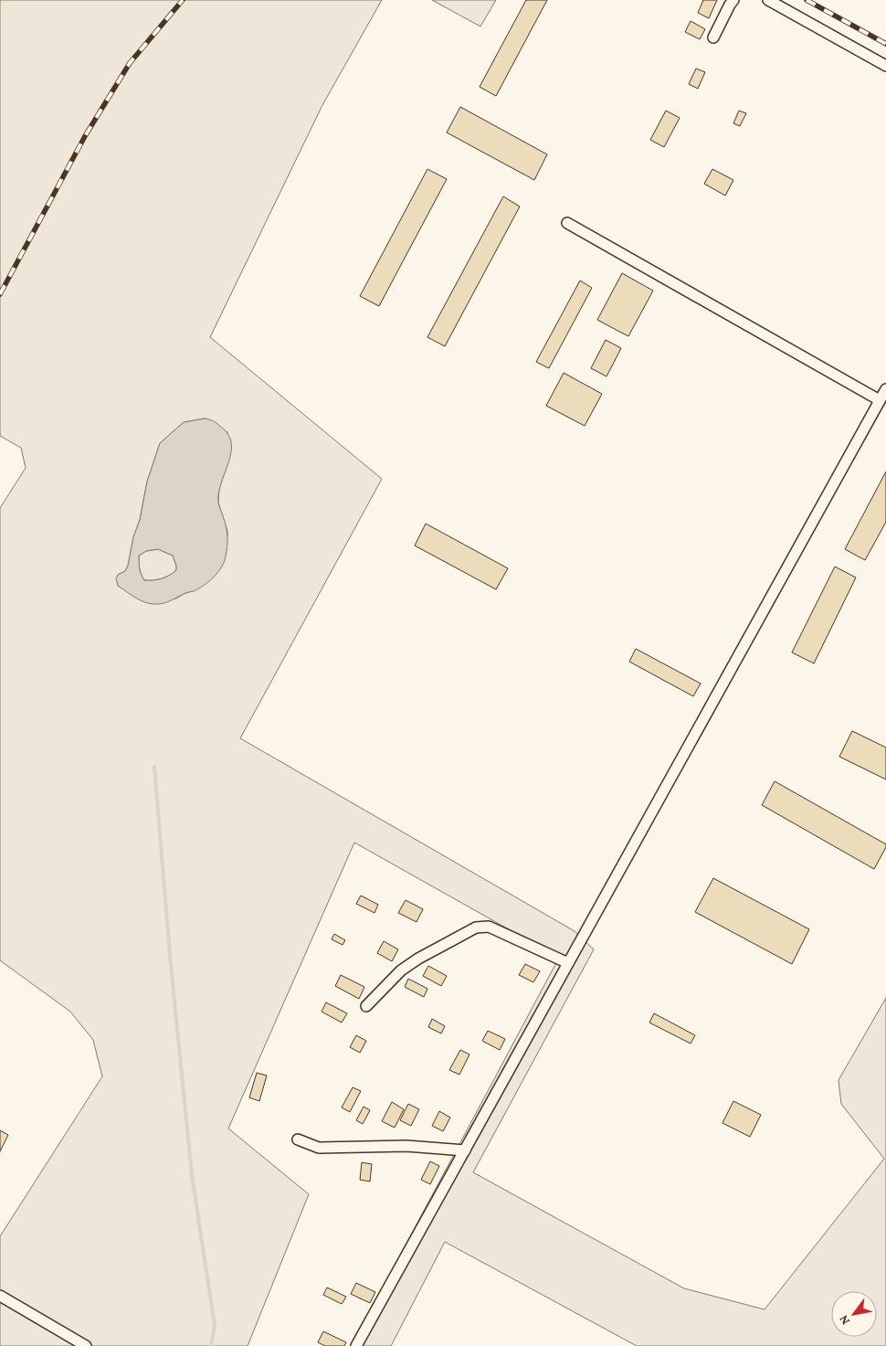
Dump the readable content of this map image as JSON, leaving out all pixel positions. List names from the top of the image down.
{
  "north": "bottom left"
}
